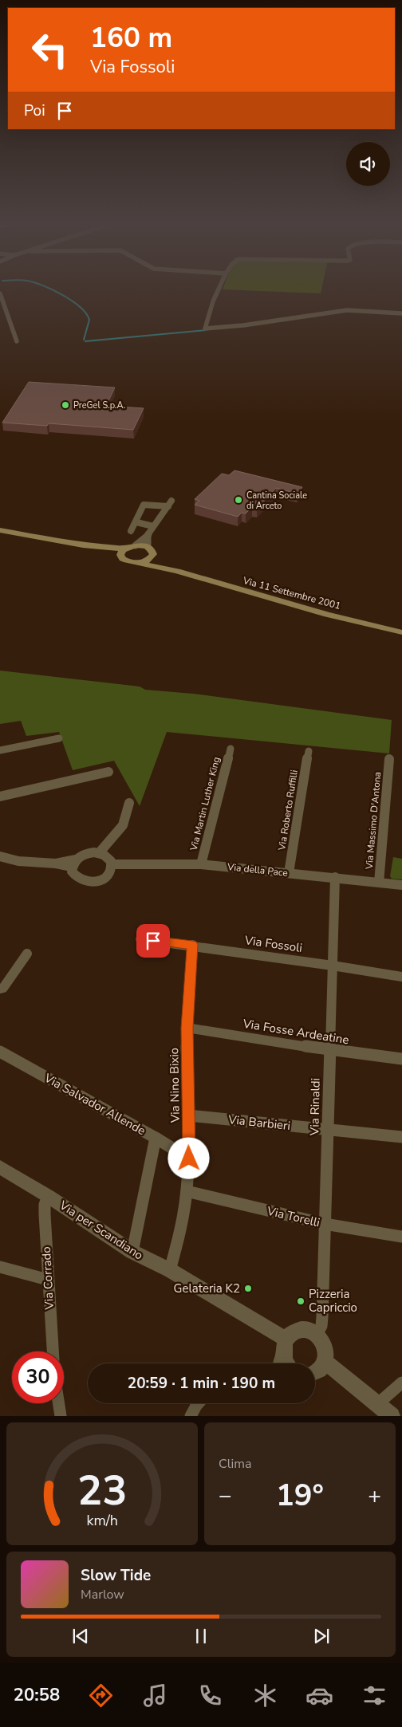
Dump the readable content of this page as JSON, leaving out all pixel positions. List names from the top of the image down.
{
  "streets": {
    "main road": ["Via 11 Settembre 2001"],
    "street": [
      "Via Martin Luther King",
      "Via Roberto Ruffilli",
      "Via Massimo D'Antona",
      "Via della Pace",
      "Via Fossoli",
      "Via Fosse Ardeatine",
      "Via Nino Bixio",
      "Via Salvador Allende",
      "Via Rinaldi",
      "Via Barbieri",
      "Via Torelli",
      "Via per Scandiano",
      "Via Corrado"
    ]
  },
  "crossings": [
    ["Via Martin Luther King", "Via della Pace"],
    ["Via Roberto Ruffilli", "Via della Pace"],
    ["Via Massimo D'Antona", "Via della Pace"],
    ["Via della Pace", "Via Rinaldi"],
    ["Via Fossoli", "Via Nino Bixio"],
    ["Via Fossoli", "Via Rinaldi"],
    ["Via Fosse Ardeatine", "Via Nino Bixio"],
    ["Via Fosse Ardeatine", "Via Rinaldi"],
    ["Via Nino Bixio", "Via Salvador Allende"],
    ["Via Nino Bixio", "Via Barbieri"],
    ["Via Nino Bixio", "Via Torelli"],
    ["Via Nino Bixio", "Via per Scandiano"],
    ["Via Rinaldi", "Via Barbieri"],
    ["Via Rinaldi", "Via Torelli"],
    ["Via per Scandiano", "Via Corrado"]
  ],
  "places": [
    "PreGel S.p.A.",
    "Cantina Sociale di Arceto",
    "Gelateria K2",
    "Pizzeria Capriccio"
  ],
  "page": {
    "turn": ["160 m", "Via Fossoli"],
    "then": "Poi",
    "limit": "30",
    "trip": "20:59 · 1 min · 190 m",
    "tile": "Clima",
    "heat": ["−", "19°", "+"],
    "song": ["Slow Tide", "Marlow"],
    "tabs": "20:58",
    "gauge": ["23", "km/h"]
  }
}
